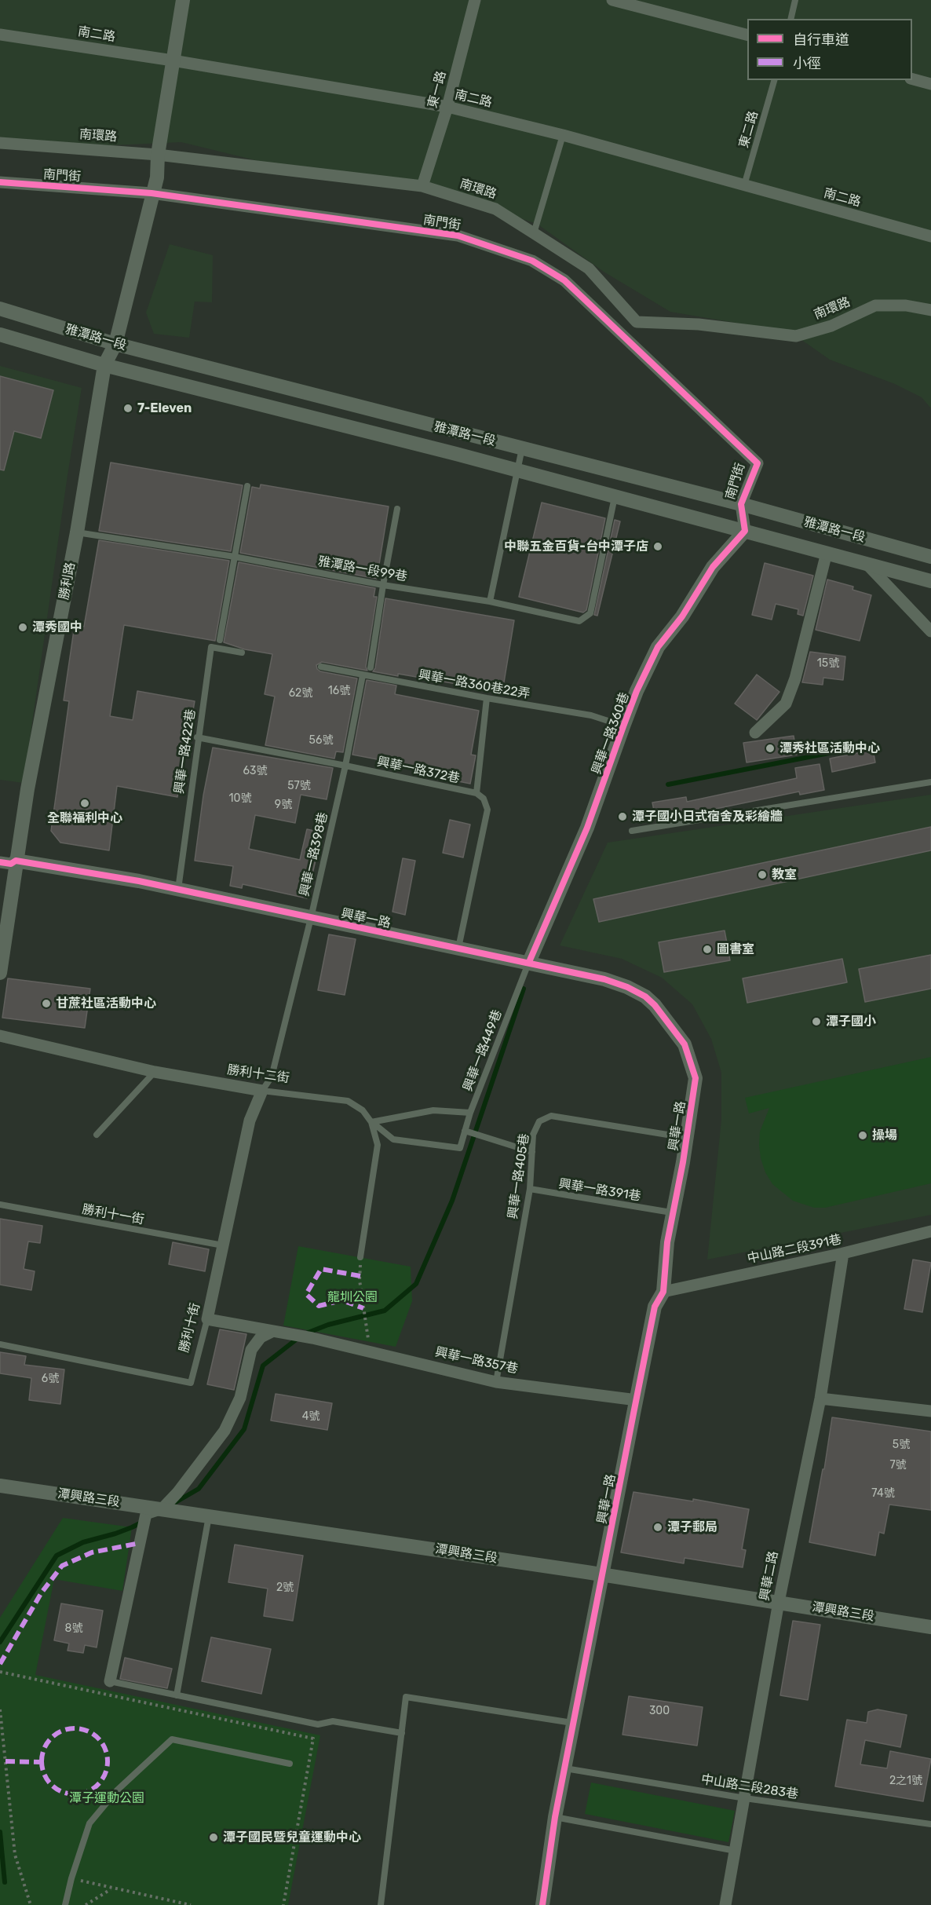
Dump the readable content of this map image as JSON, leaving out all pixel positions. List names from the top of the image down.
{
  "streets": {
    "street": [
      "南二路",
      "東一路",
      "南環路",
      "南門街",
      "雅潭路一段",
      "勝利路",
      "興華一路360巷",
      "興華一路",
      "勝利十二街",
      "中山路二段391巷",
      "勝利十街",
      "興華一路357巷",
      "潭興路三段",
      "興華二路"
    ],
    "lane": [
      "東二路",
      "雅潭路一段99巷",
      "興華一路360巷22弄",
      "興華一路422巷",
      "興華一路372巷",
      "興華一路398巷",
      "興華一路449巷",
      "興華一路405巷",
      "興華一路391巷",
      "勝利十一街",
      "中山路二段283巷"
    ]
  },
  "crossings": [
    ["南二路", "東一路"],
    ["南二路", "東二路"],
    ["南二路", "勝利路"],
    ["東一路", "南環路"],
    ["南環路", "勝利路"],
    ["南門街", "雅潭路一段"],
    ["南門街", "勝利路"],
    ["南門街", "興華一路360巷"],
    ["雅潭路一段", "雅潭路一段99巷"],
    ["雅潭路一段", "勝利路"],
    ["雅潭路一段", "興華一路360巷"],
    ["雅潭路一段99巷", "勝利路"],
    ["勝利路", "興華一路"],
    ["興華一路360巷22弄", "興華一路360巷"],
    ["興華一路360巷22弄", "興華一路398巷"],
    ["興華一路360巷", "興華一路"],
    ["興華一路360巷", "興華一路449巷"],
    ["興華一路422巷", "興華一路372巷"],
    ["興華一路422巷", "興華一路"],
    ["興華一路372巷", "興華一路398巷"],
    ["興華一路398巷", "興華一路"],
    ["興華一路398巷", "勝利十二街"],
    ["興華一路398巷", "勝利十街"],
    ["興華一路", "興華一路449巷"],
    ["興華一路", "興華一路405巷"],
    ["興華一路", "中山路二段391巷"],
    ["興華一路", "興華一路357巷"],
    ["興華一路", "潭興路三段"],
    ["興華一路", "中山路二段283巷"],
    ["興華一路449巷", "勝利十二街"],
    ["勝利十二街", "勝利十街"],
    ["興華一路405巷", "興華一路391巷"],
    ["興華一路405巷", "興華一路357巷"],
    ["勝利十一街", "勝利十街"],
    ["中山路二段391巷", "興華二路"],
    ["潭興路三段", "興華二路"],
    ["興華二路", "中山路二段283巷"]
  ],
  "parks": ["龍圳公園", "潭子運動公園"],
  "places": [
    "7-Eleven",
    "中聯五金百貨-台中潭子店",
    "潭秀國中",
    "潭秀社區活動中心",
    "全聯福利中心",
    "潭子國小日式宿舍及彩繪牆",
    "教室",
    "圖書室",
    "甘蔗社區活動中心",
    "潭子國小",
    "操場",
    "潭子郵局",
    "潭子國民暨兒童運動中心"
  ],
  "house_numbers": [
    "15號",
    "16號",
    "62號",
    "56號",
    "63號",
    "57號",
    "10號",
    "9號",
    "6號",
    "4號",
    "5號",
    "7號",
    "74號",
    "2號",
    "8號",
    "300",
    "2之1號"
  ],
  "legend": ["自行車道", "小徑"]
}
